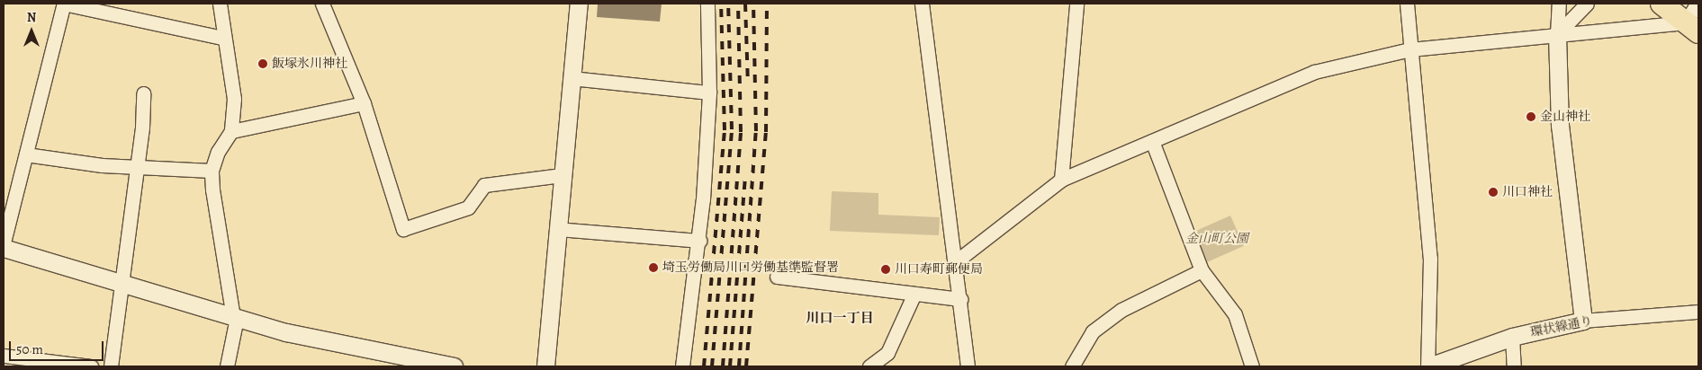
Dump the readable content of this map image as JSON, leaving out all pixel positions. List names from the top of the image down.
{
  "streets": {
    "street": ["環状線通り"]
  },
  "districts": ["川口一丁目"],
  "parks": ["金山町公園"],
  "places": [
    "飯塚氷川神社",
    "金山神社",
    "川口神社",
    "埼玉労働局川口労働基準監督署",
    "川口寿町郵便局"
  ],
  "scale_bar": "50 m",
  "north": "top"
}
